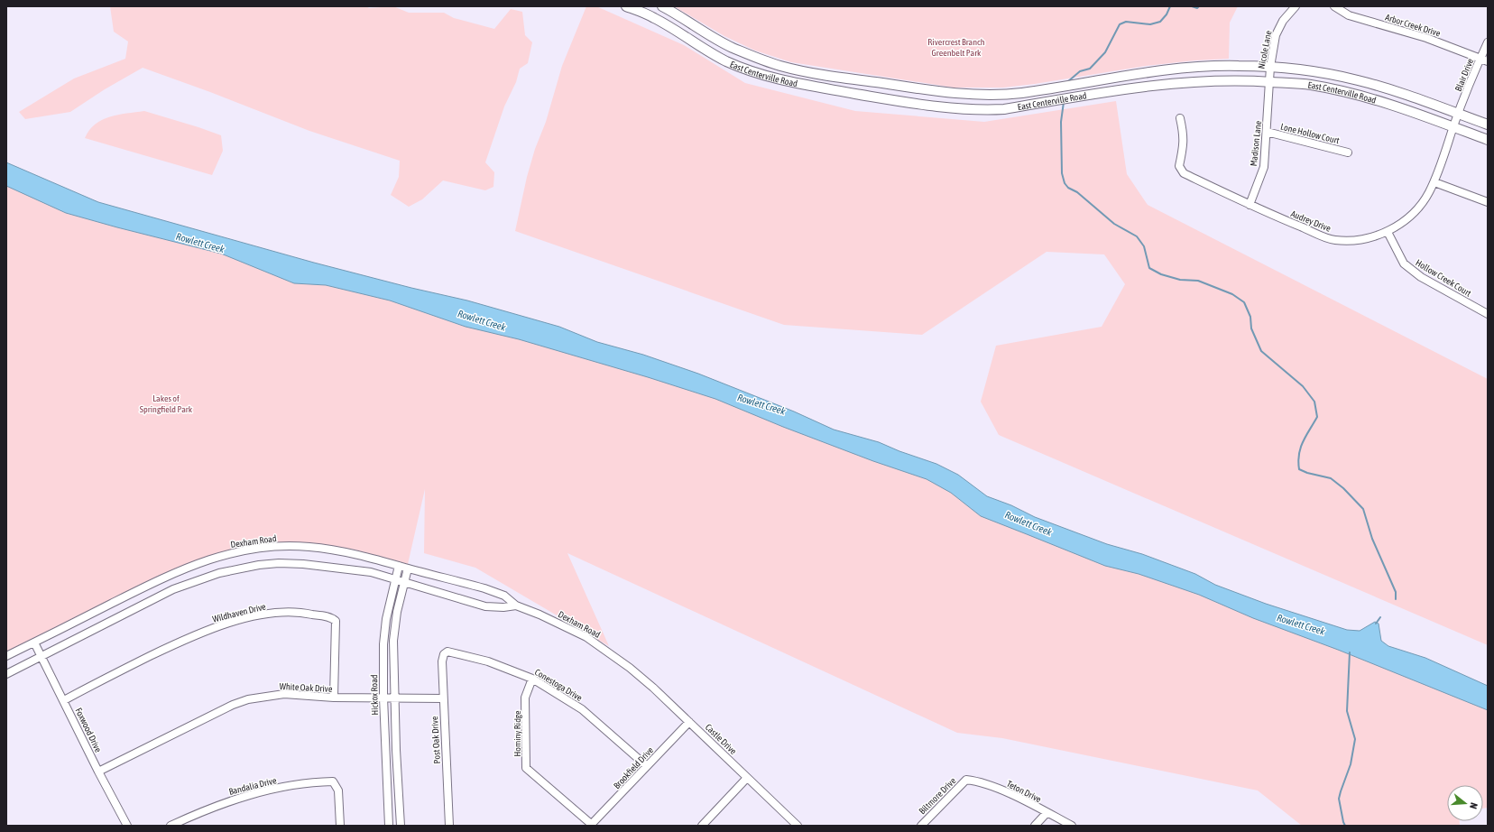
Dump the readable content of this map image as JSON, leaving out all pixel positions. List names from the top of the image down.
{
  "streets": {
    "main road": ["East Centerville Road"],
    "street": [
      "Arbor Creek Drive",
      "Nicole Lane",
      "Blair Drive",
      "Lone Hollow Court",
      "Madison Lane",
      "Audrey Drive",
      "Hollow Creek Court",
      "Dexham Road",
      "Wildhaven Drive",
      "Conestoga Drive",
      "White Oak Drive",
      "Hickox Road",
      "Foxwood Drive",
      "Hominy Ridge",
      "Castle Drive",
      "Post Oak Drive",
      "Brookfield Drive",
      "Bandalia Drive",
      "Teton Drive",
      "Biltmore Drive"
    ]
  },
  "crossings": [
    ["Arbor Creek Drive", "Blair Drive"],
    ["Nicole Lane", "East Centerville Road"],
    ["Nicole Lane", "Madison Lane"],
    ["East Centerville Road", "Blair Drive"],
    ["East Centerville Road", "Madison Lane"],
    ["East Centerville Road", "Audrey Drive"],
    ["Blair Drive", "Audrey Drive"],
    ["Lone Hollow Court", "Madison Lane"],
    ["Madison Lane", "Audrey Drive"],
    ["Audrey Drive", "Hollow Creek Court"],
    ["Dexham Road", "Hickox Road"],
    ["Dexham Road", "Foxwood Drive"],
    ["Dexham Road", "Castle Drive"],
    ["Wildhaven Drive", "White Oak Drive"],
    ["Wildhaven Drive", "Foxwood Drive"],
    ["Conestoga Drive", "Hominy Ridge"],
    ["Conestoga Drive", "Post Oak Drive"],
    ["Conestoga Drive", "Brookfield Drive"],
    ["White Oak Drive", "Hickox Road"],
    ["White Oak Drive", "Foxwood Drive"],
    ["White Oak Drive", "Post Oak Drive"],
    ["Hominy Ridge", "Brookfield Drive"],
    ["Castle Drive", "Brookfield Drive"],
    ["Teton Drive", "Biltmore Drive"]
  ],
  "water": ["Rowlett Creek"],
  "parks": ["Rivercrest Branch Greenbelt Park", "Lakes of Springfield Park"],
  "north": "right"
}
